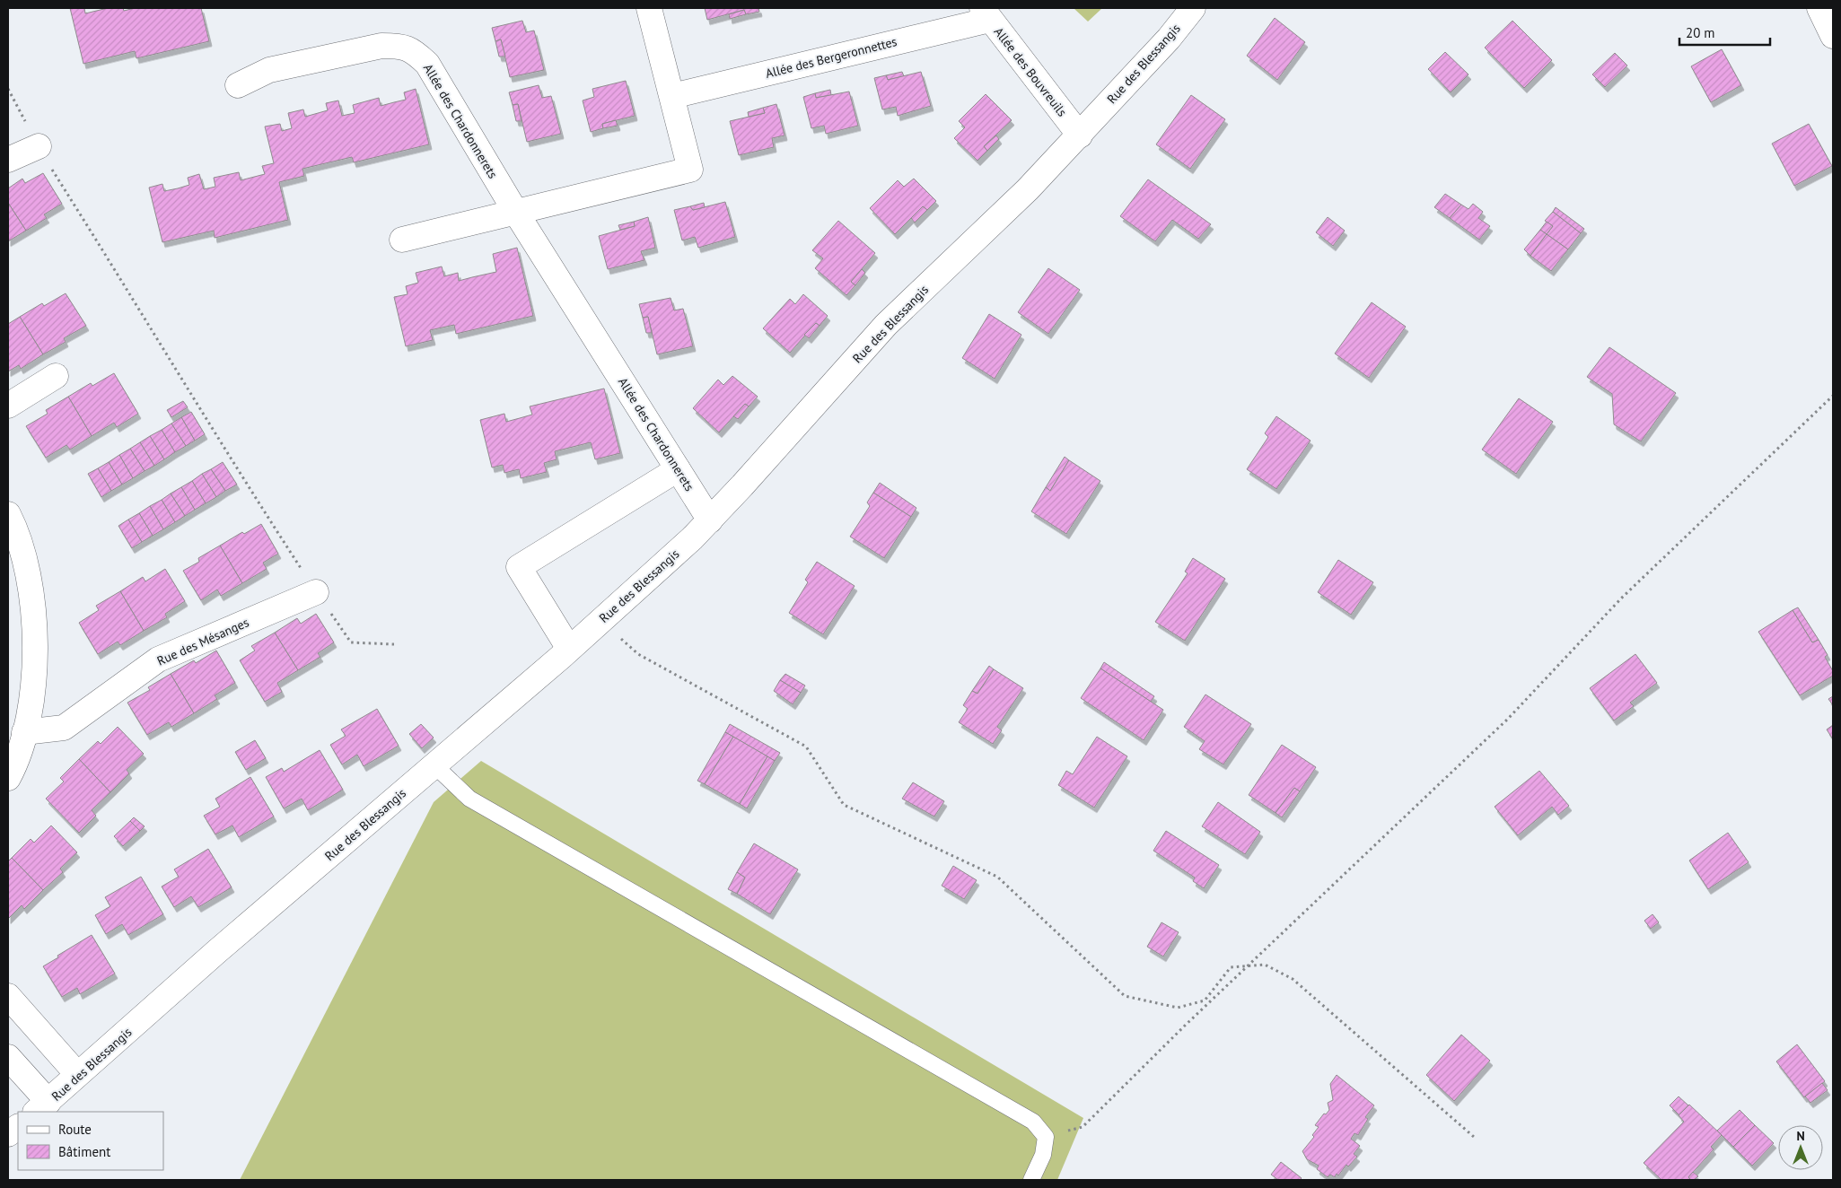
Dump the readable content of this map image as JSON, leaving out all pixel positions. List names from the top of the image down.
{
  "streets": {
    "street": [
      "Allée des Bergeronnettes",
      "Rue des Blessangis",
      "Allée des Bouvreuils",
      "Allée des Chardonnerets",
      "Rue des Mésanges"
    ]
  },
  "crossings": [
    ["Allée des Bergeronnettes", "Allée des Bouvreuils"],
    ["Rue des Blessangis", "Allée des Bouvreuils"],
    ["Rue des Blessangis", "Allée des Chardonnerets"]
  ],
  "legend": ["Route", "Bâtiment"],
  "scale_bar": "20 m",
  "north": "top"
}
